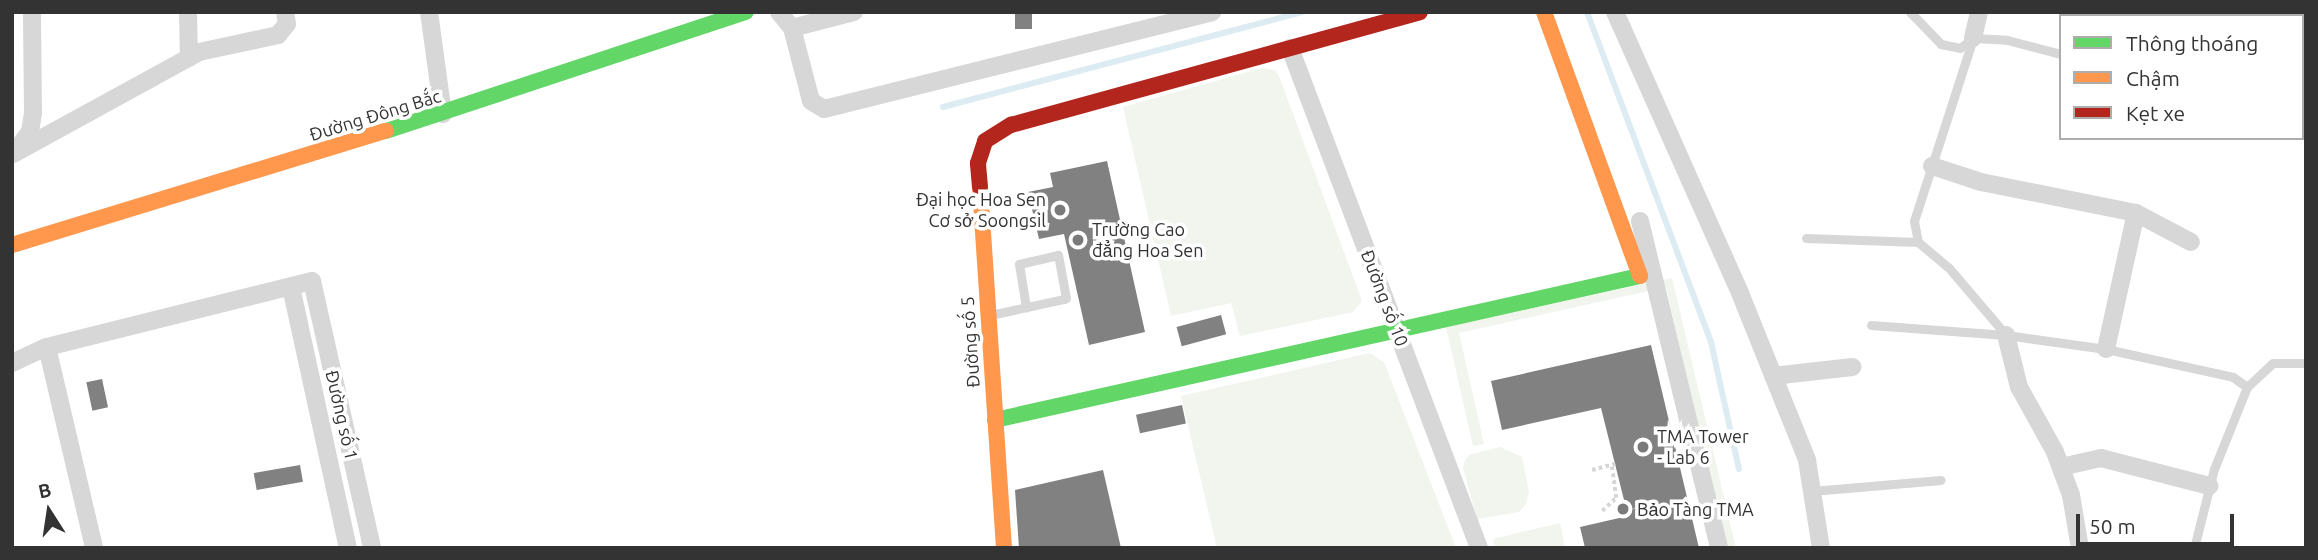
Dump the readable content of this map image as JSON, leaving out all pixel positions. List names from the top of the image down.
{
  "streets": {
    "street": [
      "Đường Đông Bắc",
      "Đường số 10",
      "Đường số 5",
      "Đường số 1"
    ]
  },
  "crossings": [
    ["Đường số 10", "Đường số 5"]
  ],
  "places": [
    "Đại học Hoa Sen Cơ sở Soongsil",
    "Trường Cao đẳng Hoa Sen",
    "TMA Tower - Lab 6",
    "Bảo Tàng TMA"
  ],
  "legend": ["Thông thoáng", "Chậm", "Kẹt xe"],
  "scale_bar": "50 m",
  "north": "top"
}
